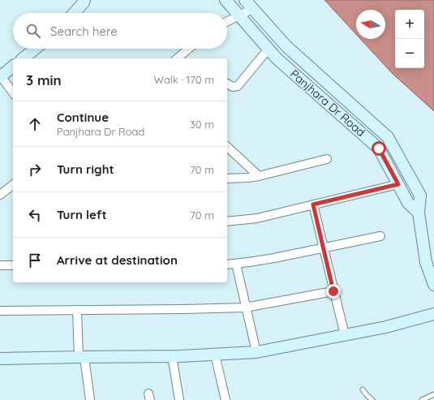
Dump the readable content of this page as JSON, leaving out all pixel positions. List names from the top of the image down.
{
  "streets": {
    "street": ["Panjhara Dr Road"]
  },
  "north": "left",
  "page": {
    "map_buttons": ["+", "−"],
    "search": "Search here",
    "heading": ["3 min", "Walk · 170 m"],
    "list": [
      ["Continue", "Panjhara Dr Road", "30 m"],
      ["Turn right", "70 m"],
      ["Turn left", "70 m"],
      "Arrive at destination"
    ]
  }
}
